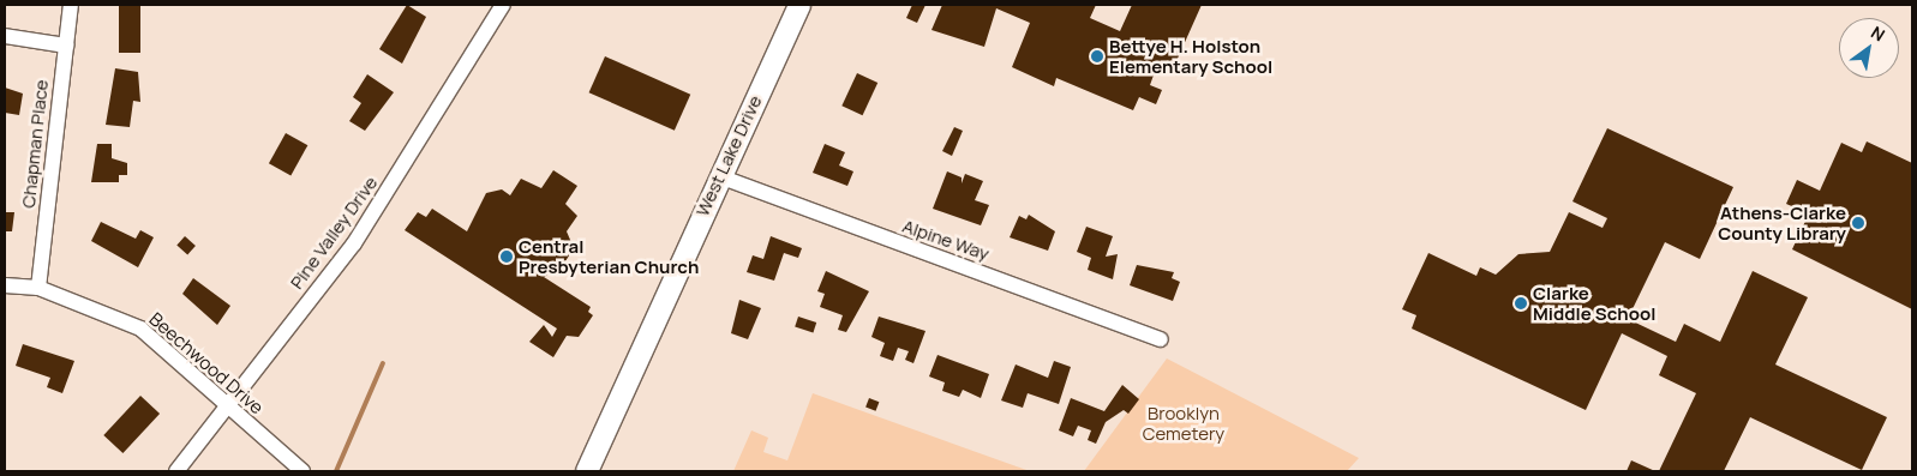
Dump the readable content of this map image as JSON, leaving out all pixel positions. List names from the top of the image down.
{
  "streets": {
    "main road": ["West Lake Drive"],
    "street": [
      "Chapman Place",
      "Pine Valley Drive",
      "Alpine Way",
      "Beechwood Drive"
    ]
  },
  "crossings": [
    ["Chapman Place", "Beechwood Drive"],
    ["West Lake Drive", "Alpine Way"],
    ["Pine Valley Drive", "Beechwood Drive"]
  ],
  "parks": ["Brooklyn Cemetery"],
  "places": [
    "Bettye H. Holston Elementary School",
    "Athens-Clarke County Library",
    "Central Presbyterian Church",
    "Clarke Middle School"
  ],
  "north": "top right"
}
